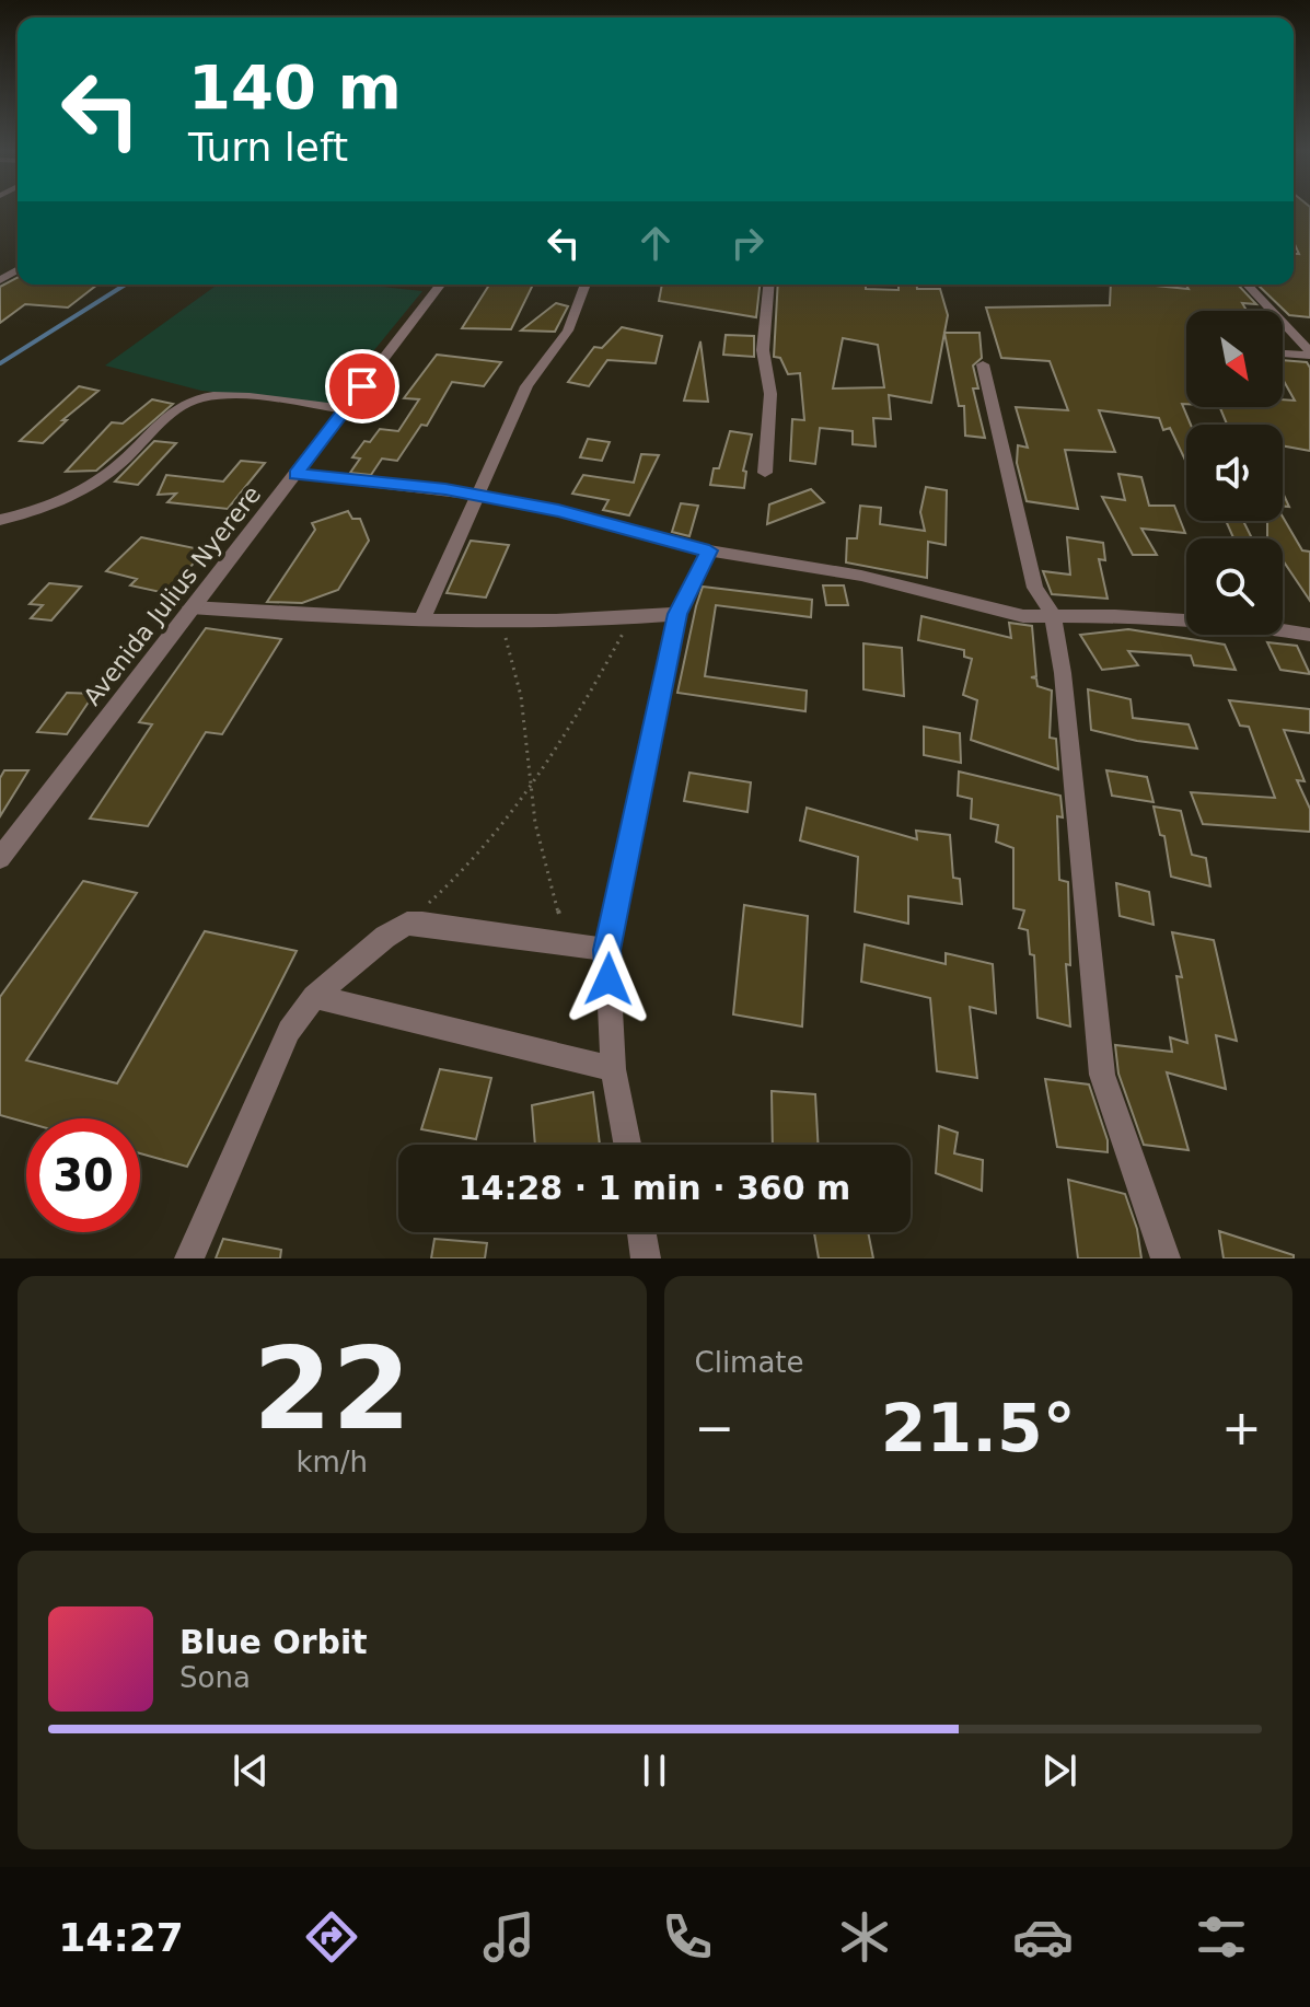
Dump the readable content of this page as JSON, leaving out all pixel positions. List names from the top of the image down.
{
  "streets": {
    "street": ["Avenida Julius Nyerere"]
  },
  "north": "bottom right",
  "page": {
    "turn": ["140 m", "Turn left"],
    "limit": "30",
    "trip": "14:28 · 1 min · 360 m",
    "tile": [
      ["22", "km/h"],
      "Climate"
    ],
    "heat": ["−", "21.5°", "+"],
    "song": ["Blue Orbit", "Sona"],
    "tabs": "14:27"
  }
}
